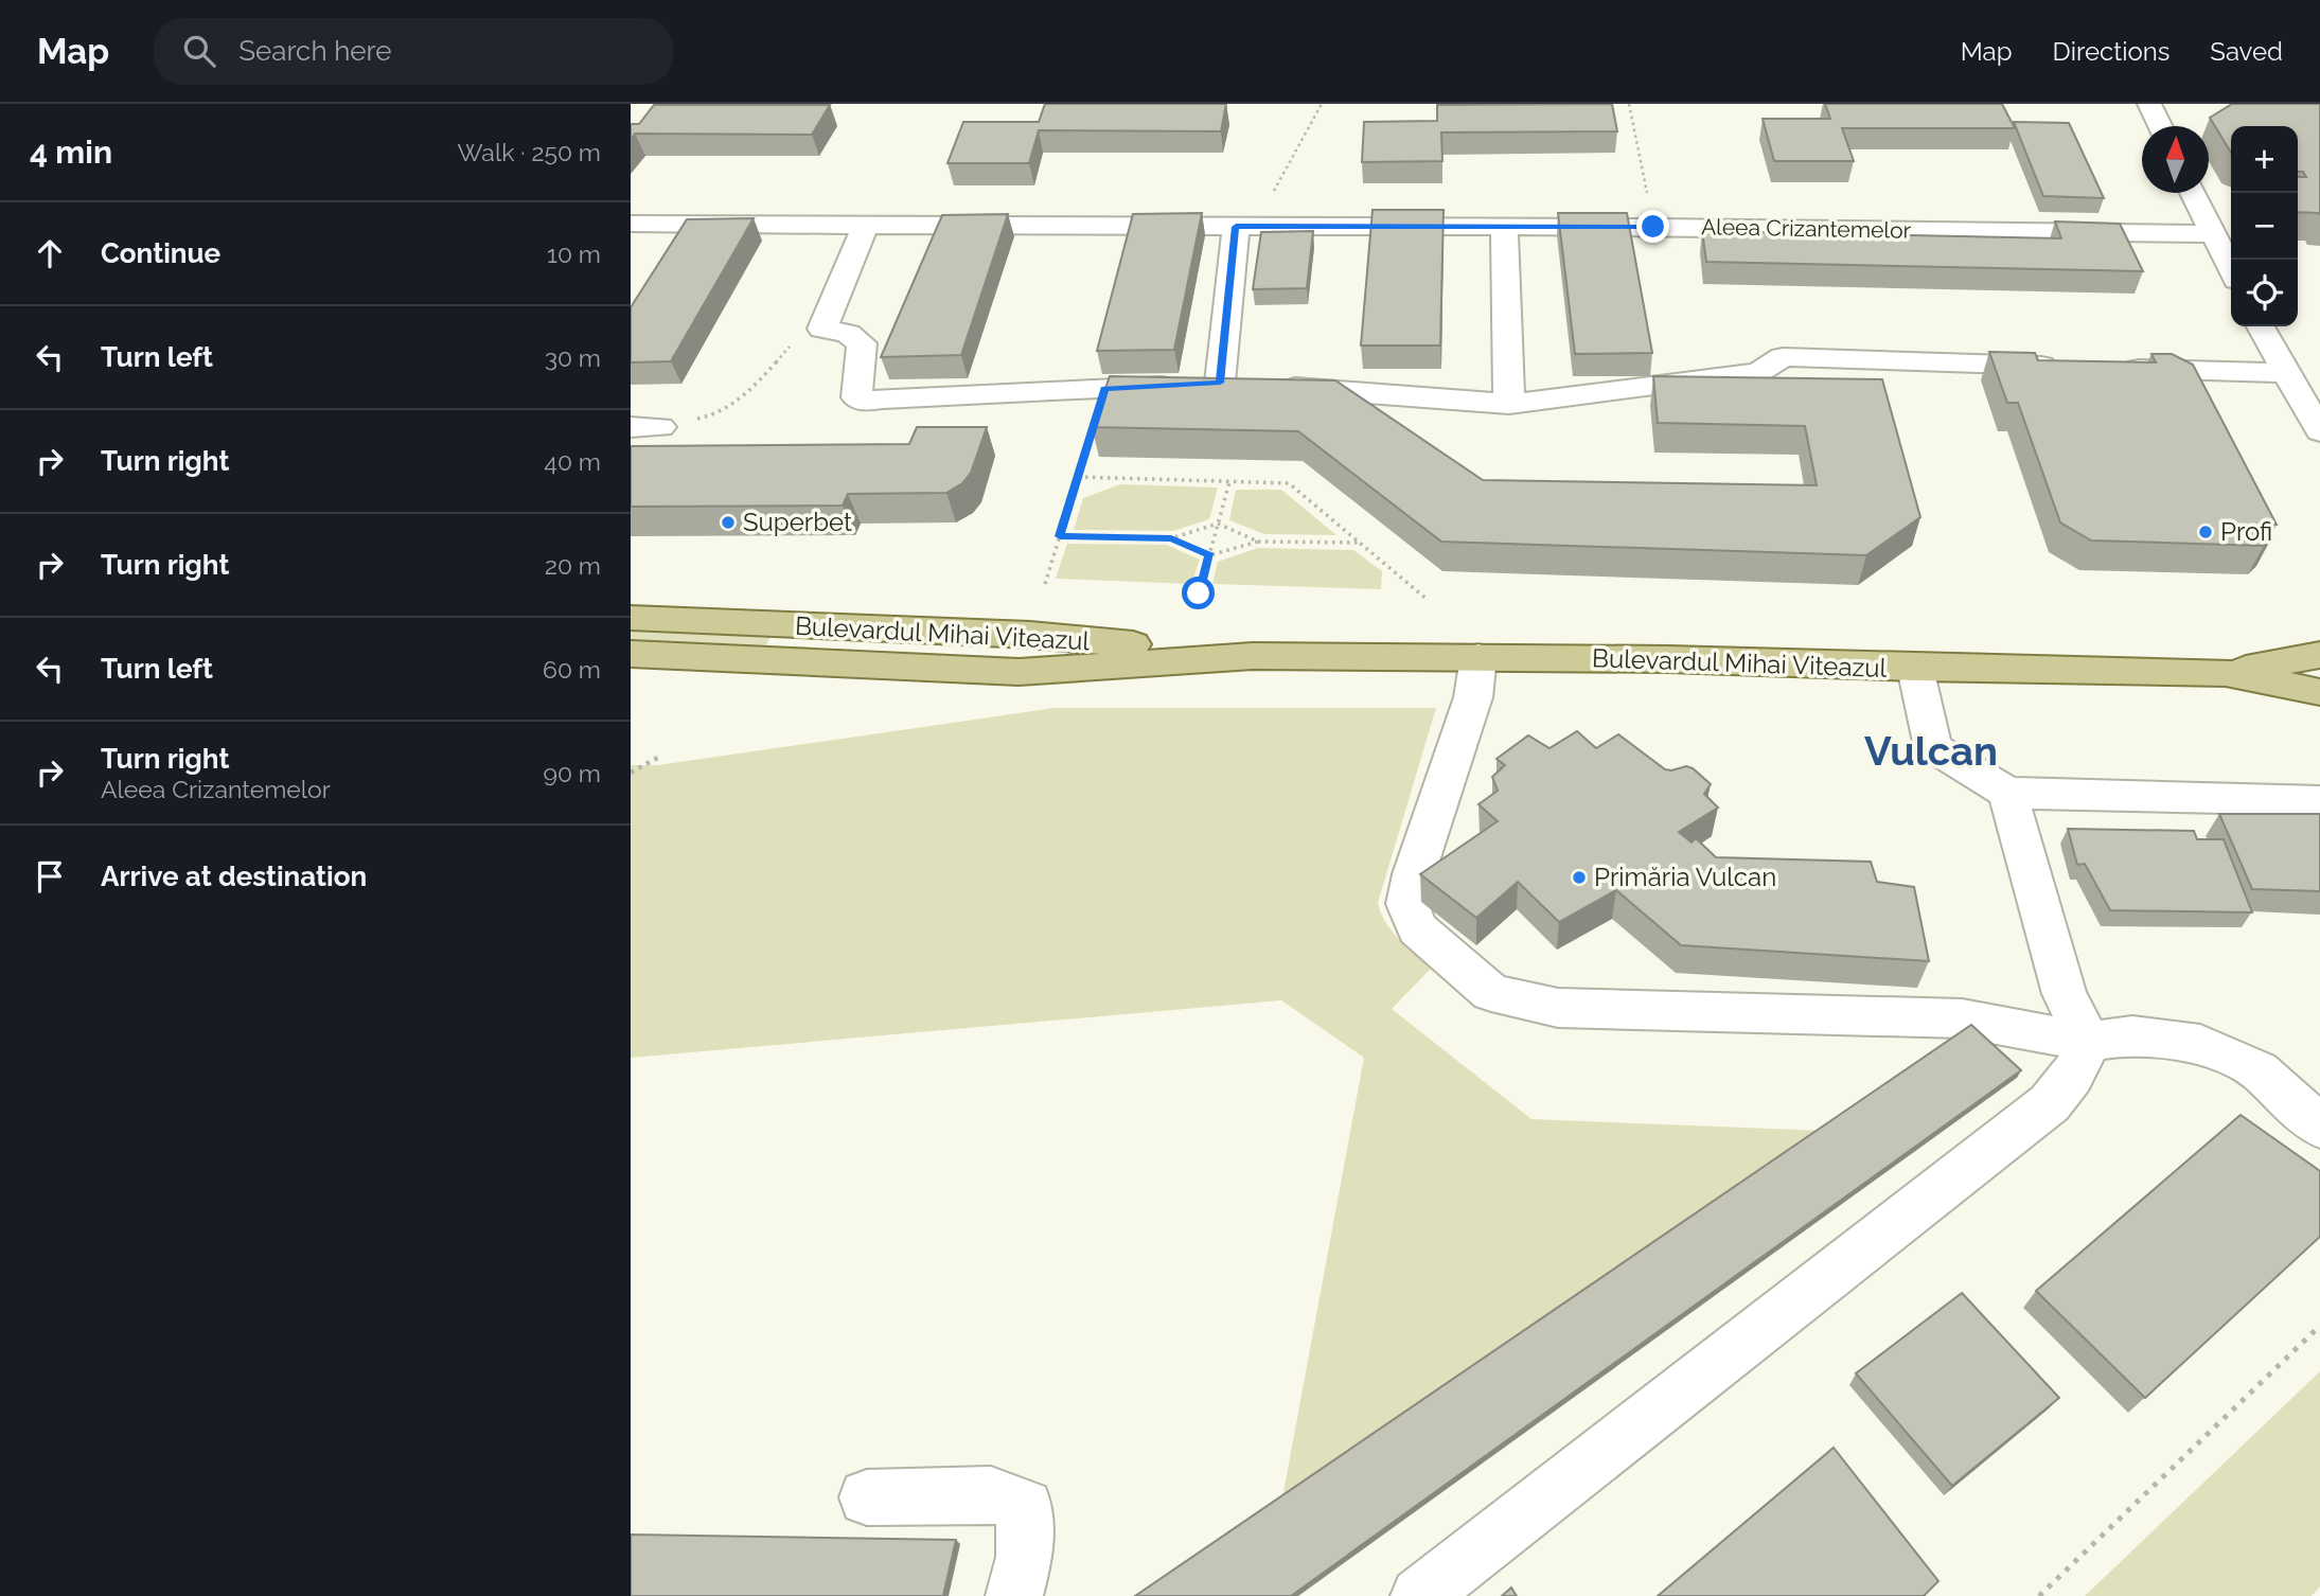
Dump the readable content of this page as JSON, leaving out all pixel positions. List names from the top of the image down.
{
  "streets": {
    "main road": ["Bulevardul Mihai Viteazul"],
    "street": ["Aleea Crizantemelor"]
  },
  "districts": ["Vulcan"],
  "places": ["Superbet", "Profi", "Primăria Vulcan"],
  "north": "top",
  "page": {
    "header": "Map",
    "search": "Search here",
    "nav": ["Map", "Directions", "Saved"],
    "heading": ["4 min", "Walk · 250 m"],
    "map_buttons": ["+", "−"],
    "list": [
      ["Continue", "10 m"],
      ["Turn left", "30 m"],
      ["Turn right", "40 m"],
      ["Turn right", "20 m"],
      ["Turn left", "60 m"],
      ["Turn right", "Aleea Crizantemelor", "90 m"],
      "Arrive at destination"
    ]
  }
}
